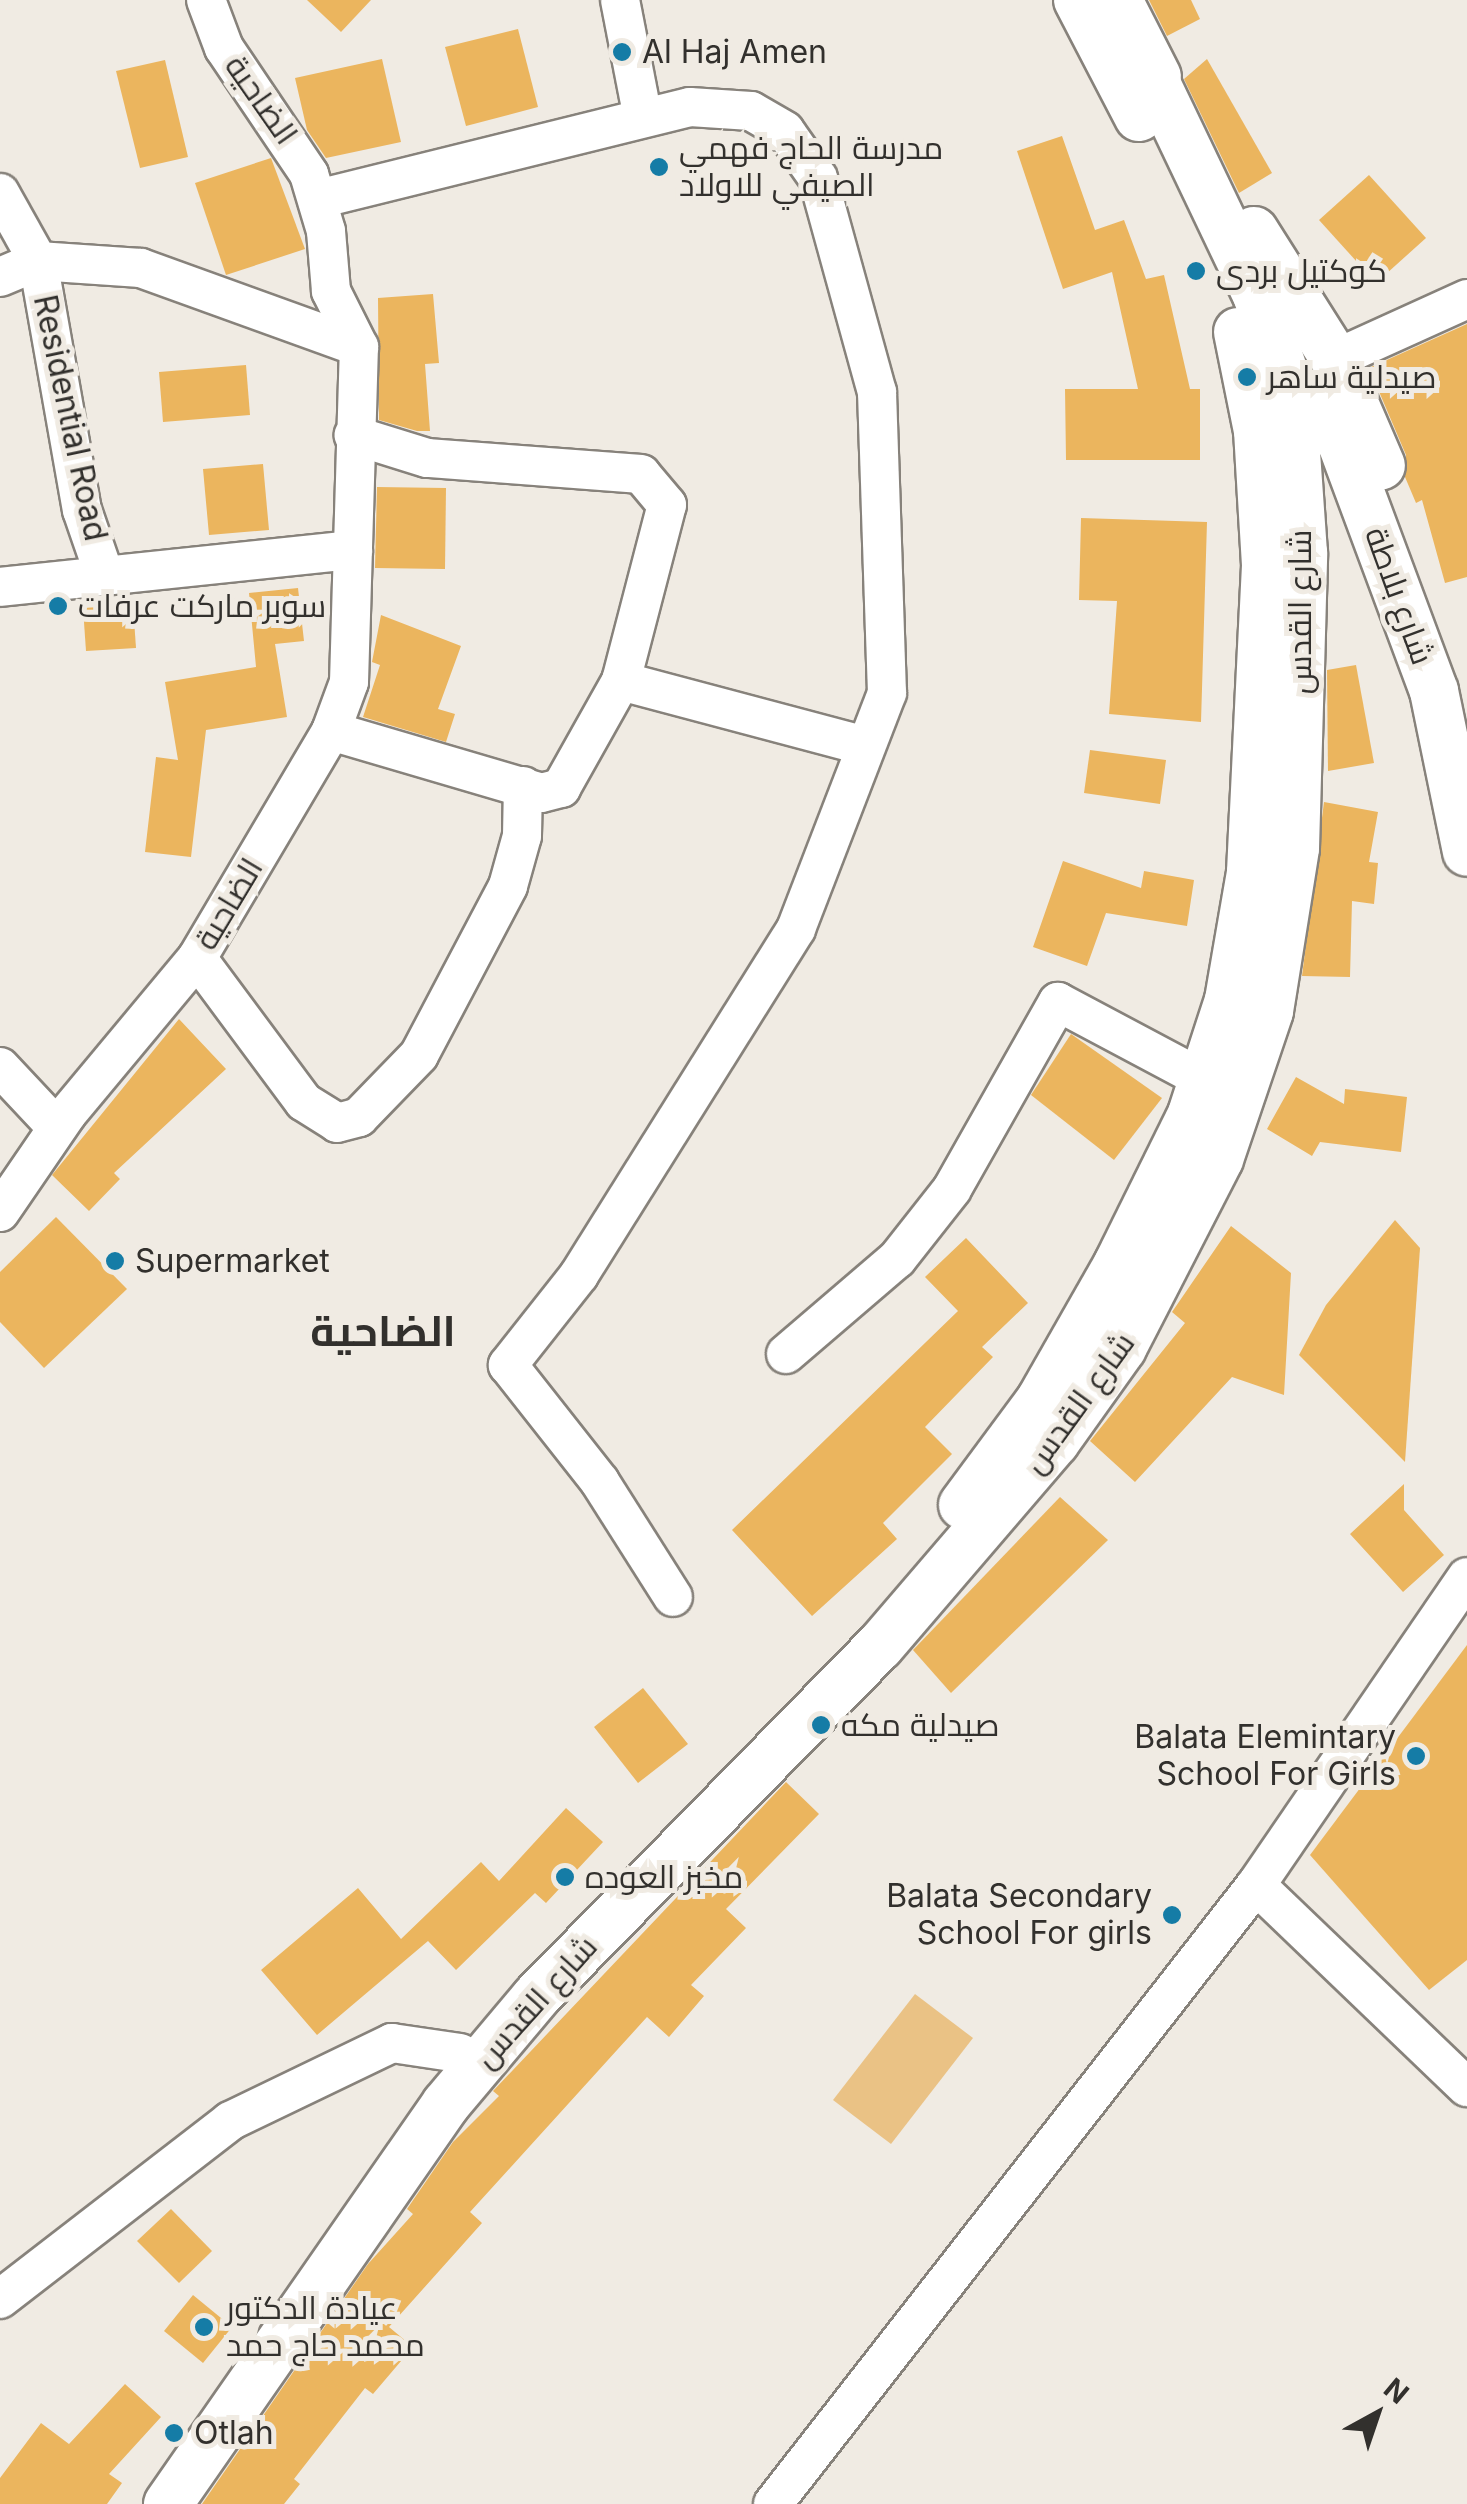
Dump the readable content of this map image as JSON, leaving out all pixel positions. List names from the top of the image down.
{
  "streets": {
    "main road": ["شارع بلاطة", "شارع القدس"],
    "street": ["الضاحية", "Residential Road"]
  },
  "crossings": [
    ["شارع بلاطة", "شارع القدس"]
  ],
  "districts": ["الضاحية"],
  "places": [
    "Al Haj Amen",
    "مدرسة الحاج فهمي الصيفي للاولاد",
    "كوكتيل بردى",
    "صيدلية ساهر",
    "سوبر ماركت عرفات",
    "Supermarket",
    "صيدلية مكه",
    "Balata Elemintary School For Girls",
    "مخبز العوده",
    "Balata Secondary School For girls",
    "عيادة الدكتور محمد حاج حمد",
    "Otlah"
  ],
  "north": "top right"
}
